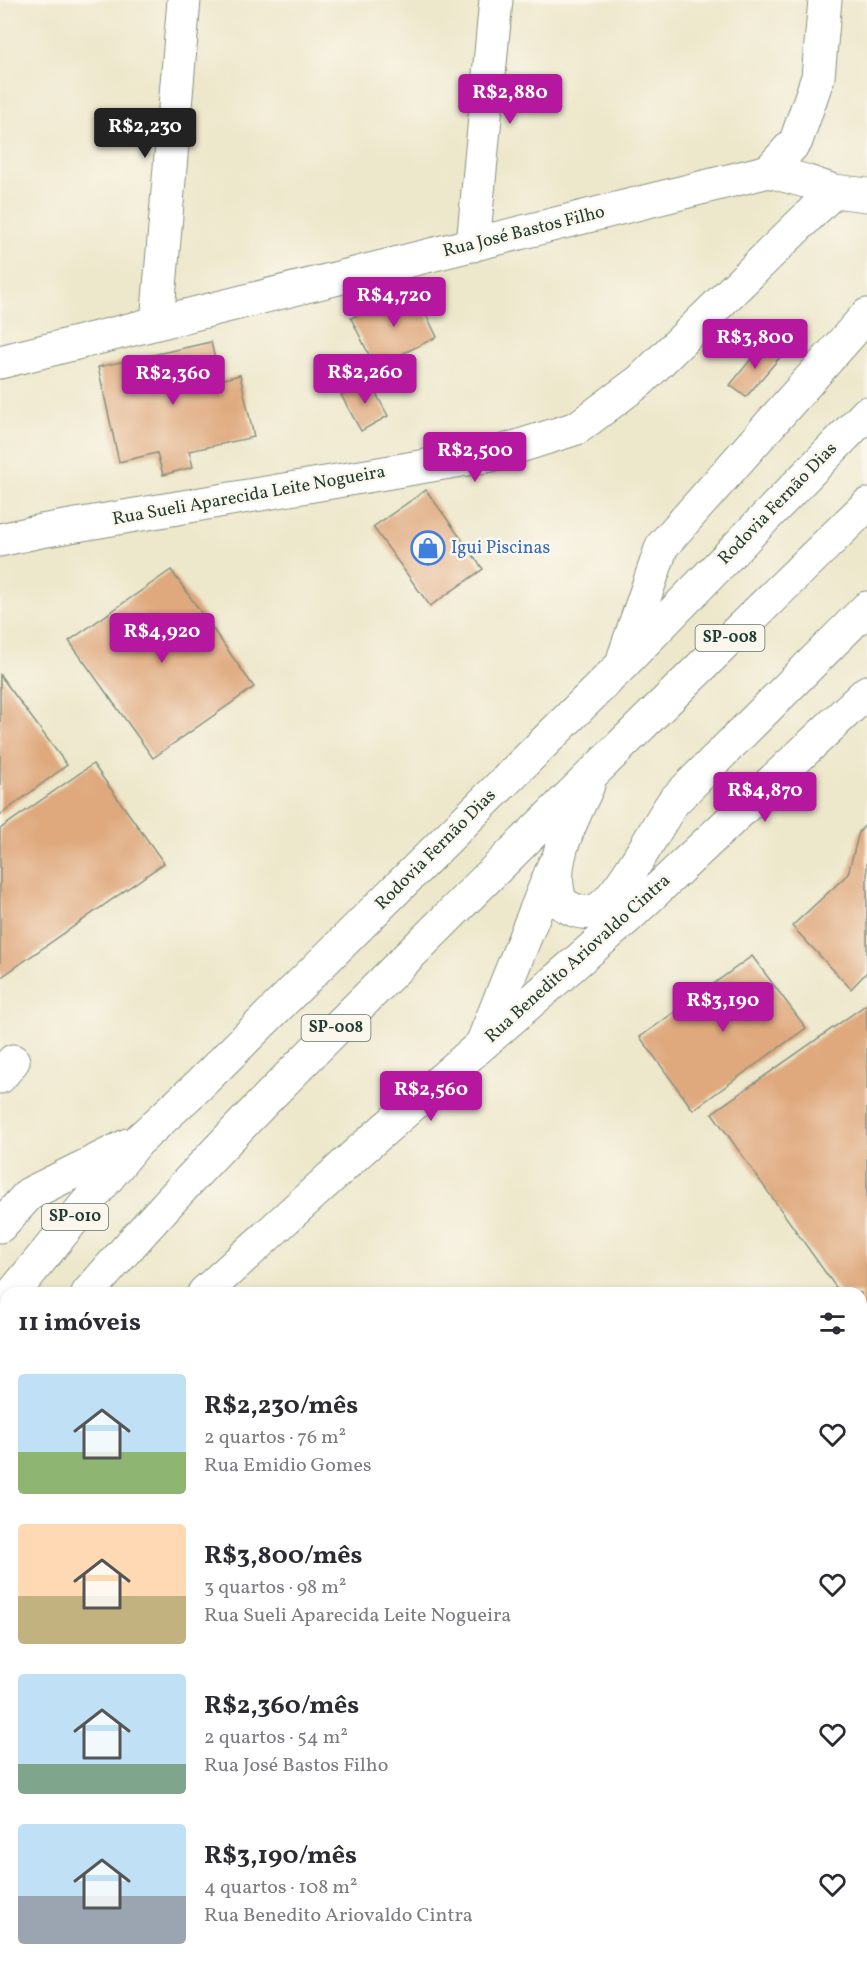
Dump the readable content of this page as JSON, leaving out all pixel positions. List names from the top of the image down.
{
  "streets": {
    "main road": [
      "Rua José Bastos Filho",
      "Rua Sueli Aparecida Leite Nogueira",
      "Rodovia Fernão Dias",
      "SP-008",
      "Rua Benedito Ariovaldo Cintra",
      "SP-010"
    ]
  },
  "crossings": [
    ["Rodovia Fernão Dias", "SP-008"]
  ],
  "places": {
    "shop": ["Igui Piscinas"]
  },
  "page": {
    "price": [
      "R$2,880",
      "R$2,230",
      "R$4,720",
      "R$3,800",
      "R$2,260",
      "R$2,360",
      "R$2,500",
      "R$4,920",
      "R$4,870",
      "R$3,190",
      "R$2,560"
    ],
    "heading": "11 imóveis",
    "list": [
      {
        "name": "R$2,230/mês",
        "note": "2 quartos · 76 m² · Rua Emidio Gomes"
      },
      {
        "name": "R$3,800/mês",
        "note": "3 quartos · 98 m² · Rua Sueli Aparecida Leite Nogueira"
      },
      {
        "name": "R$2,360/mês",
        "note": "2 quartos · 54 m² · Rua José Bastos Filho"
      },
      {
        "name": "R$3,190/mês",
        "note": "4 quartos · 108 m² · Rua Benedito Ariovaldo Cintra"
      }
    ]
  }
}
